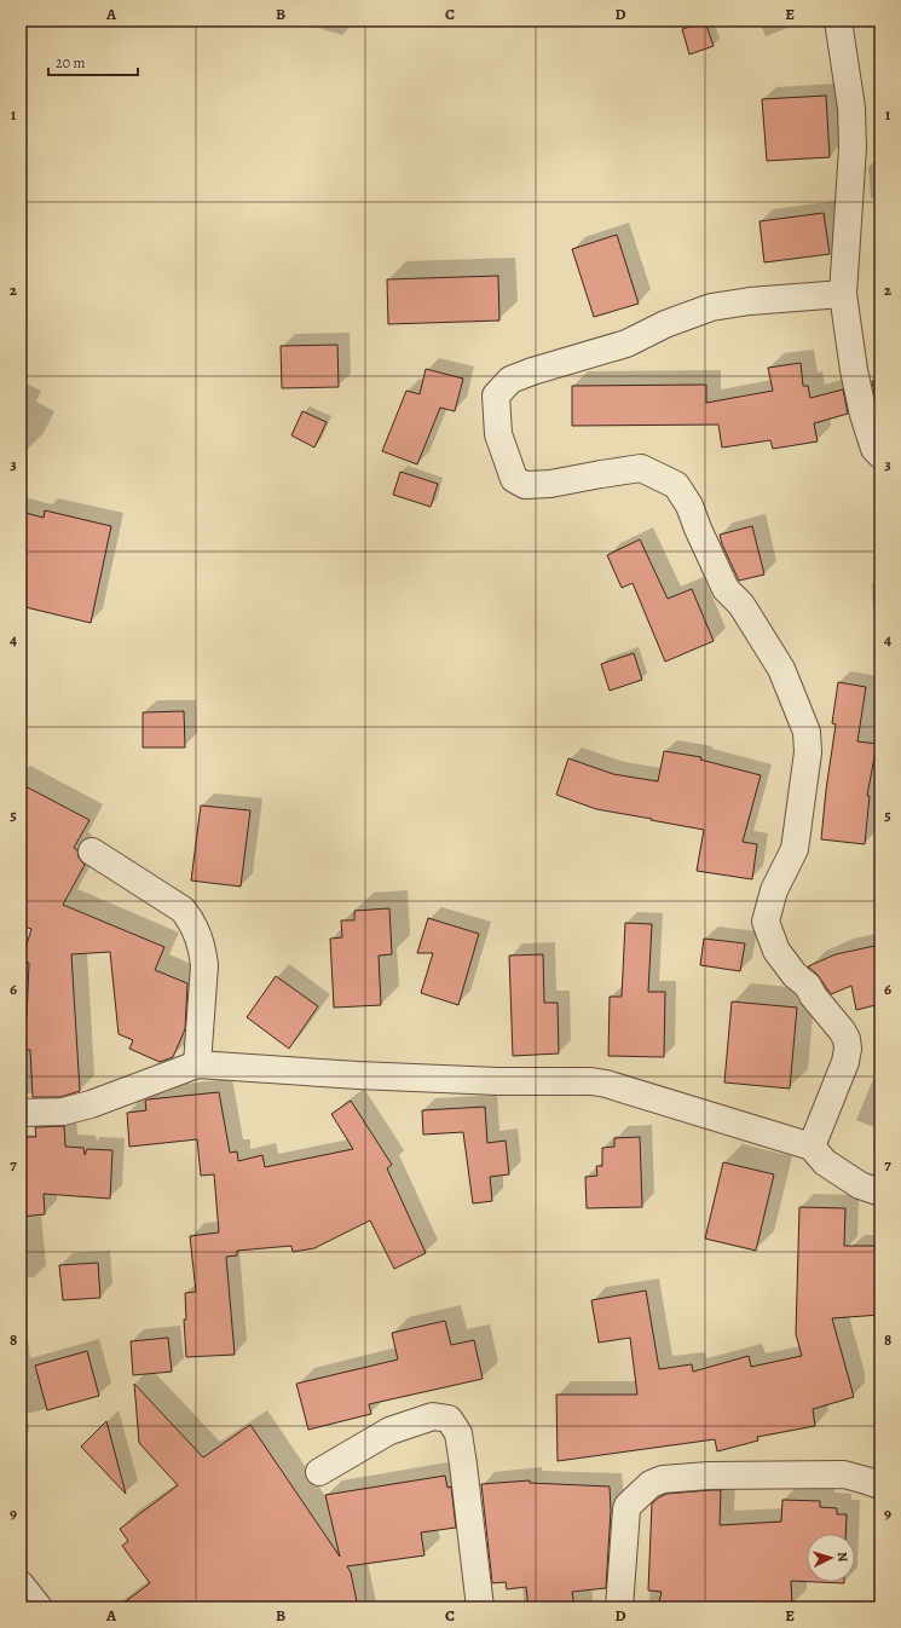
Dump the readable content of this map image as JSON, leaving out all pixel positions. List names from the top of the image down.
{
  "scale_bar": "20 m",
  "north": "right",
  "grid": {
    "columns": [
      "A",
      "B",
      "C",
      "D",
      "E"
    ],
    "rows": [
      "1",
      "2",
      "3",
      "4",
      "5",
      "6",
      "7",
      "8",
      "9"
    ]
  }
}
